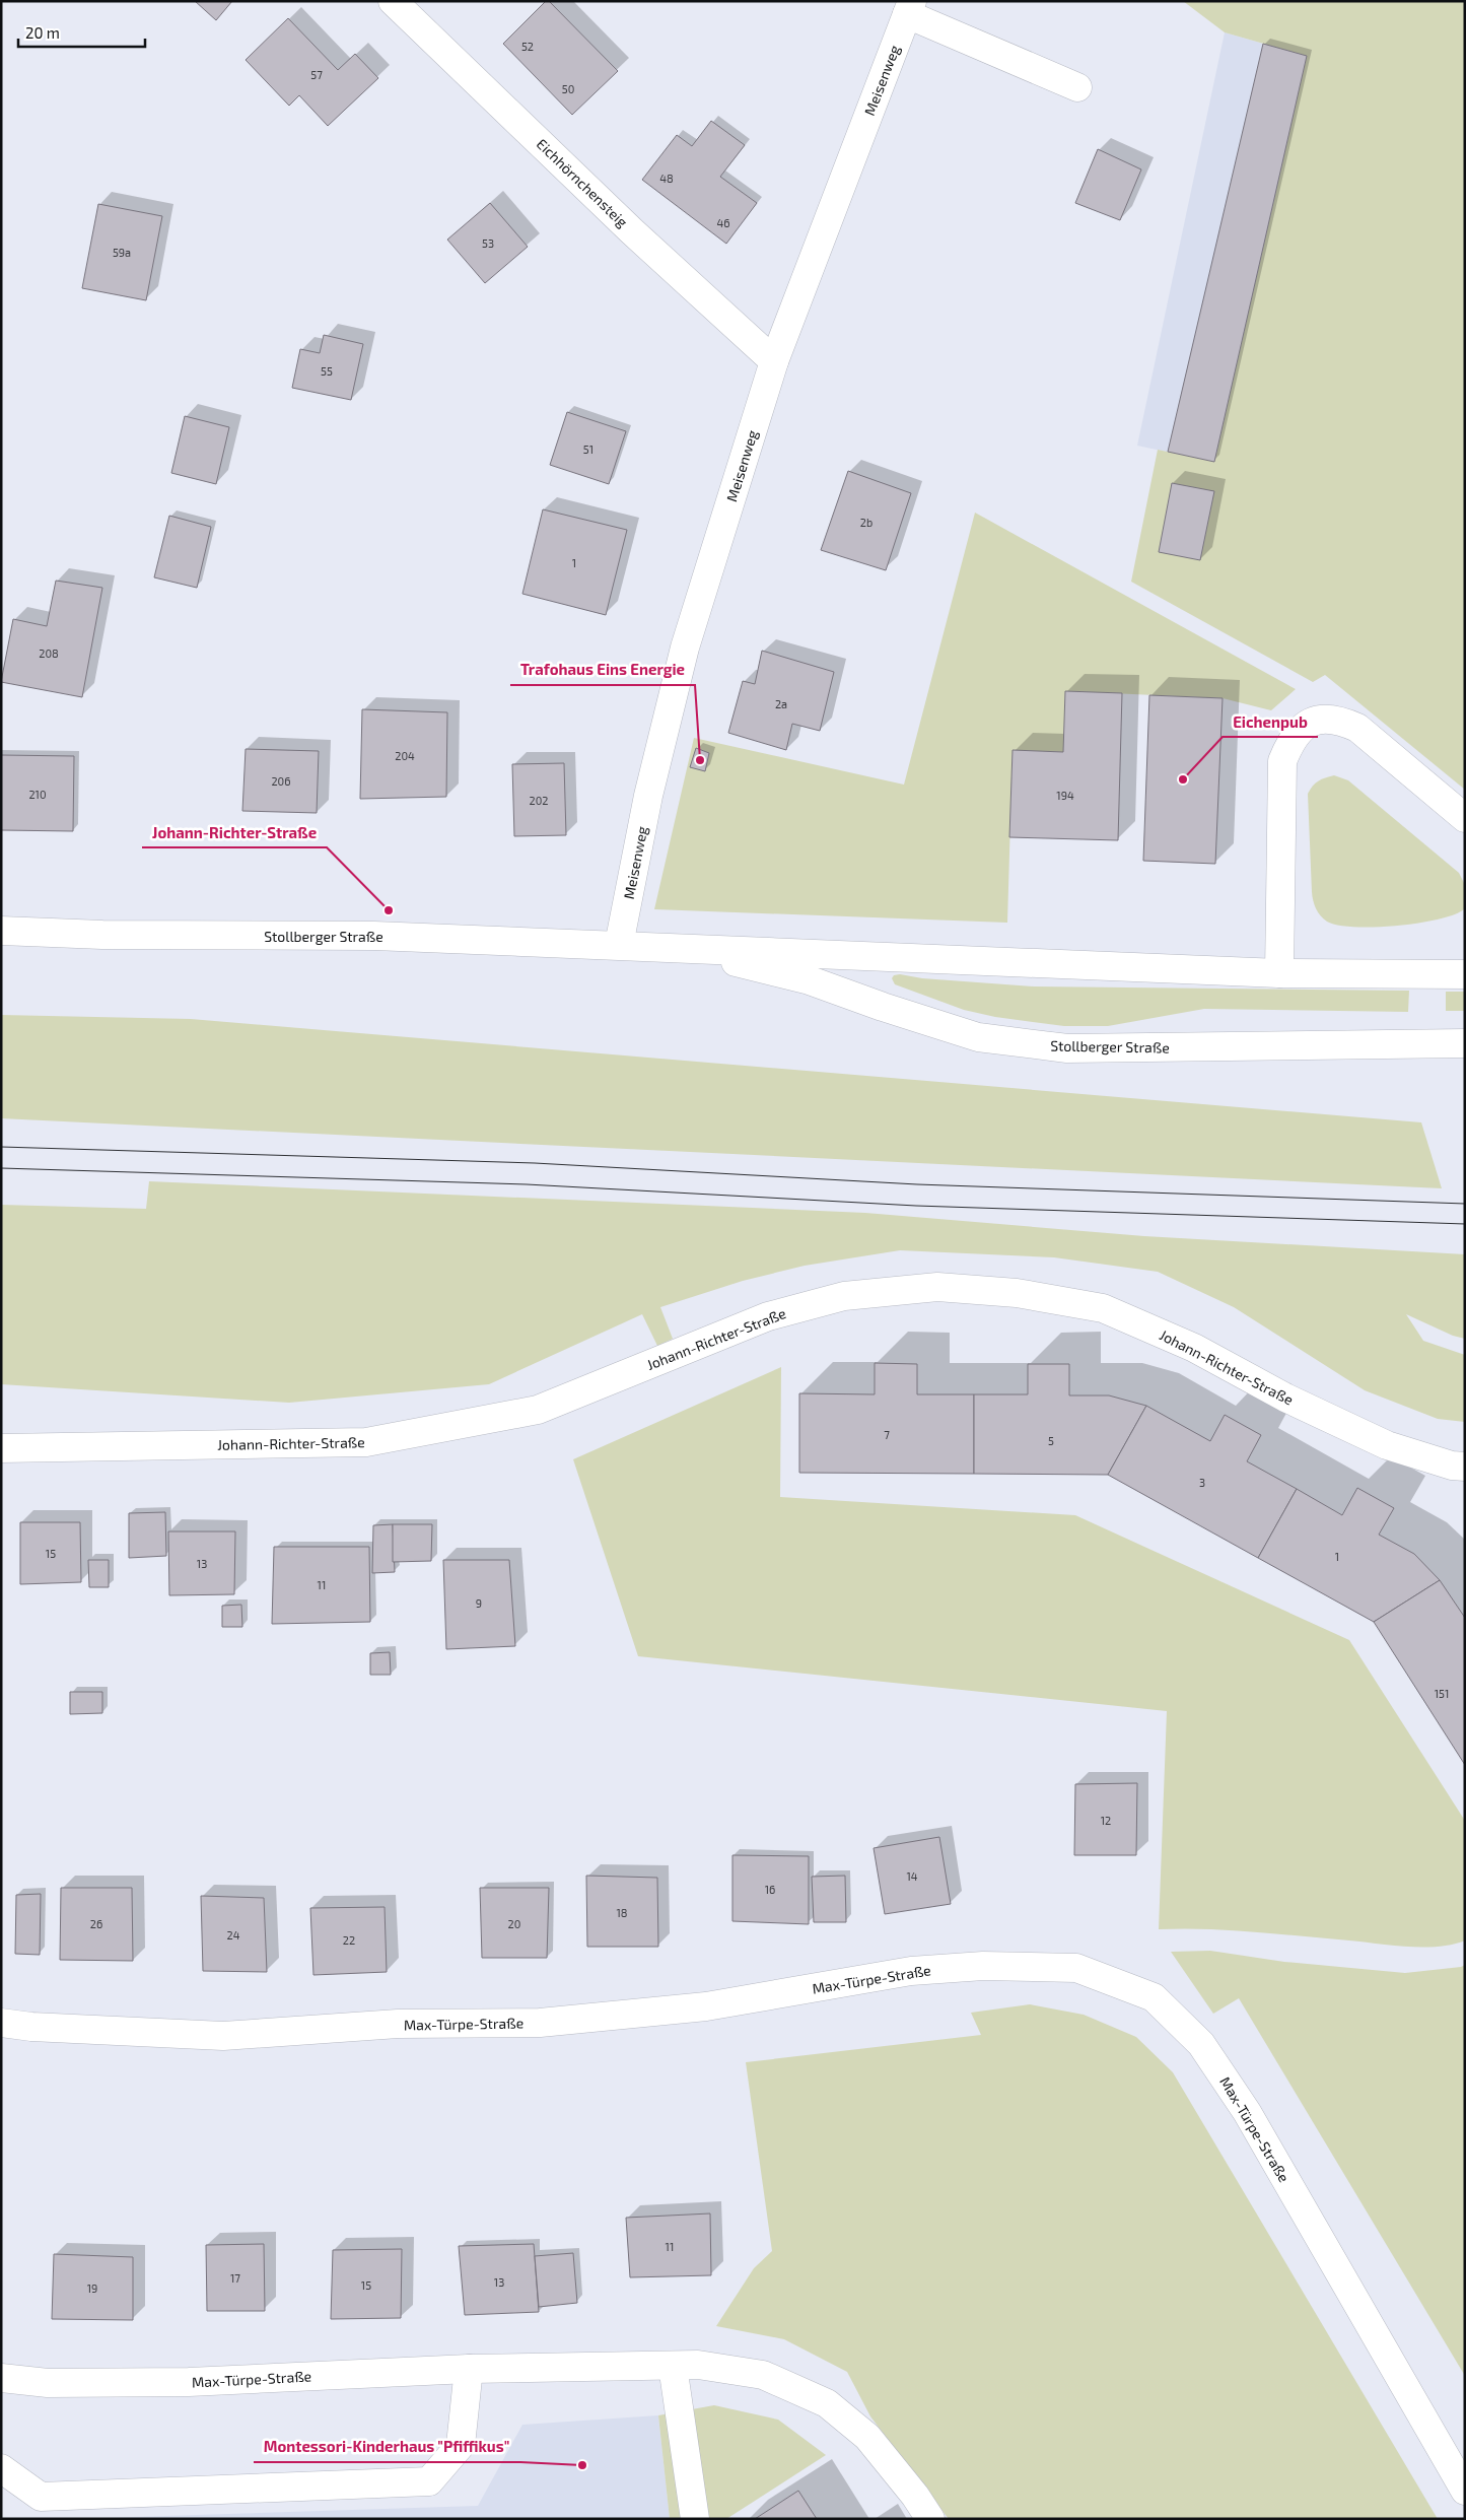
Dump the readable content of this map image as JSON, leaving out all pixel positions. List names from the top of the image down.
{
  "streets": {
    "street": [
      "Meisenweg",
      "Eichhörnchensteig",
      "Stollberger Straße",
      "Johann-Richter-Straße",
      "Max-Türpe-Straße"
    ]
  },
  "crossings": [
    ["Meisenweg", "Eichhörnchensteig"],
    ["Meisenweg", "Stollberger Straße"]
  ],
  "places": [
    "Trafohaus Eins Energie",
    "Eichenpub",
    "Johann-Richter-Straße",
    "Montessori-Kinderhaus \"Pfiffikus\""
  ],
  "house_numbers": [
    "52",
    "57",
    "50",
    "48",
    "46",
    "53",
    "59a",
    "55",
    "51",
    "2b",
    "1",
    "208",
    "2a",
    "204",
    "206",
    "210",
    "194",
    "202",
    "7",
    "5",
    "3",
    "15",
    "1",
    "13",
    "11",
    "9",
    "151",
    "12",
    "14",
    "16",
    "18",
    "26",
    "20",
    "24",
    "22",
    "11",
    "17",
    "13",
    "15",
    "19"
  ],
  "scale_bar": "20 m"
}
